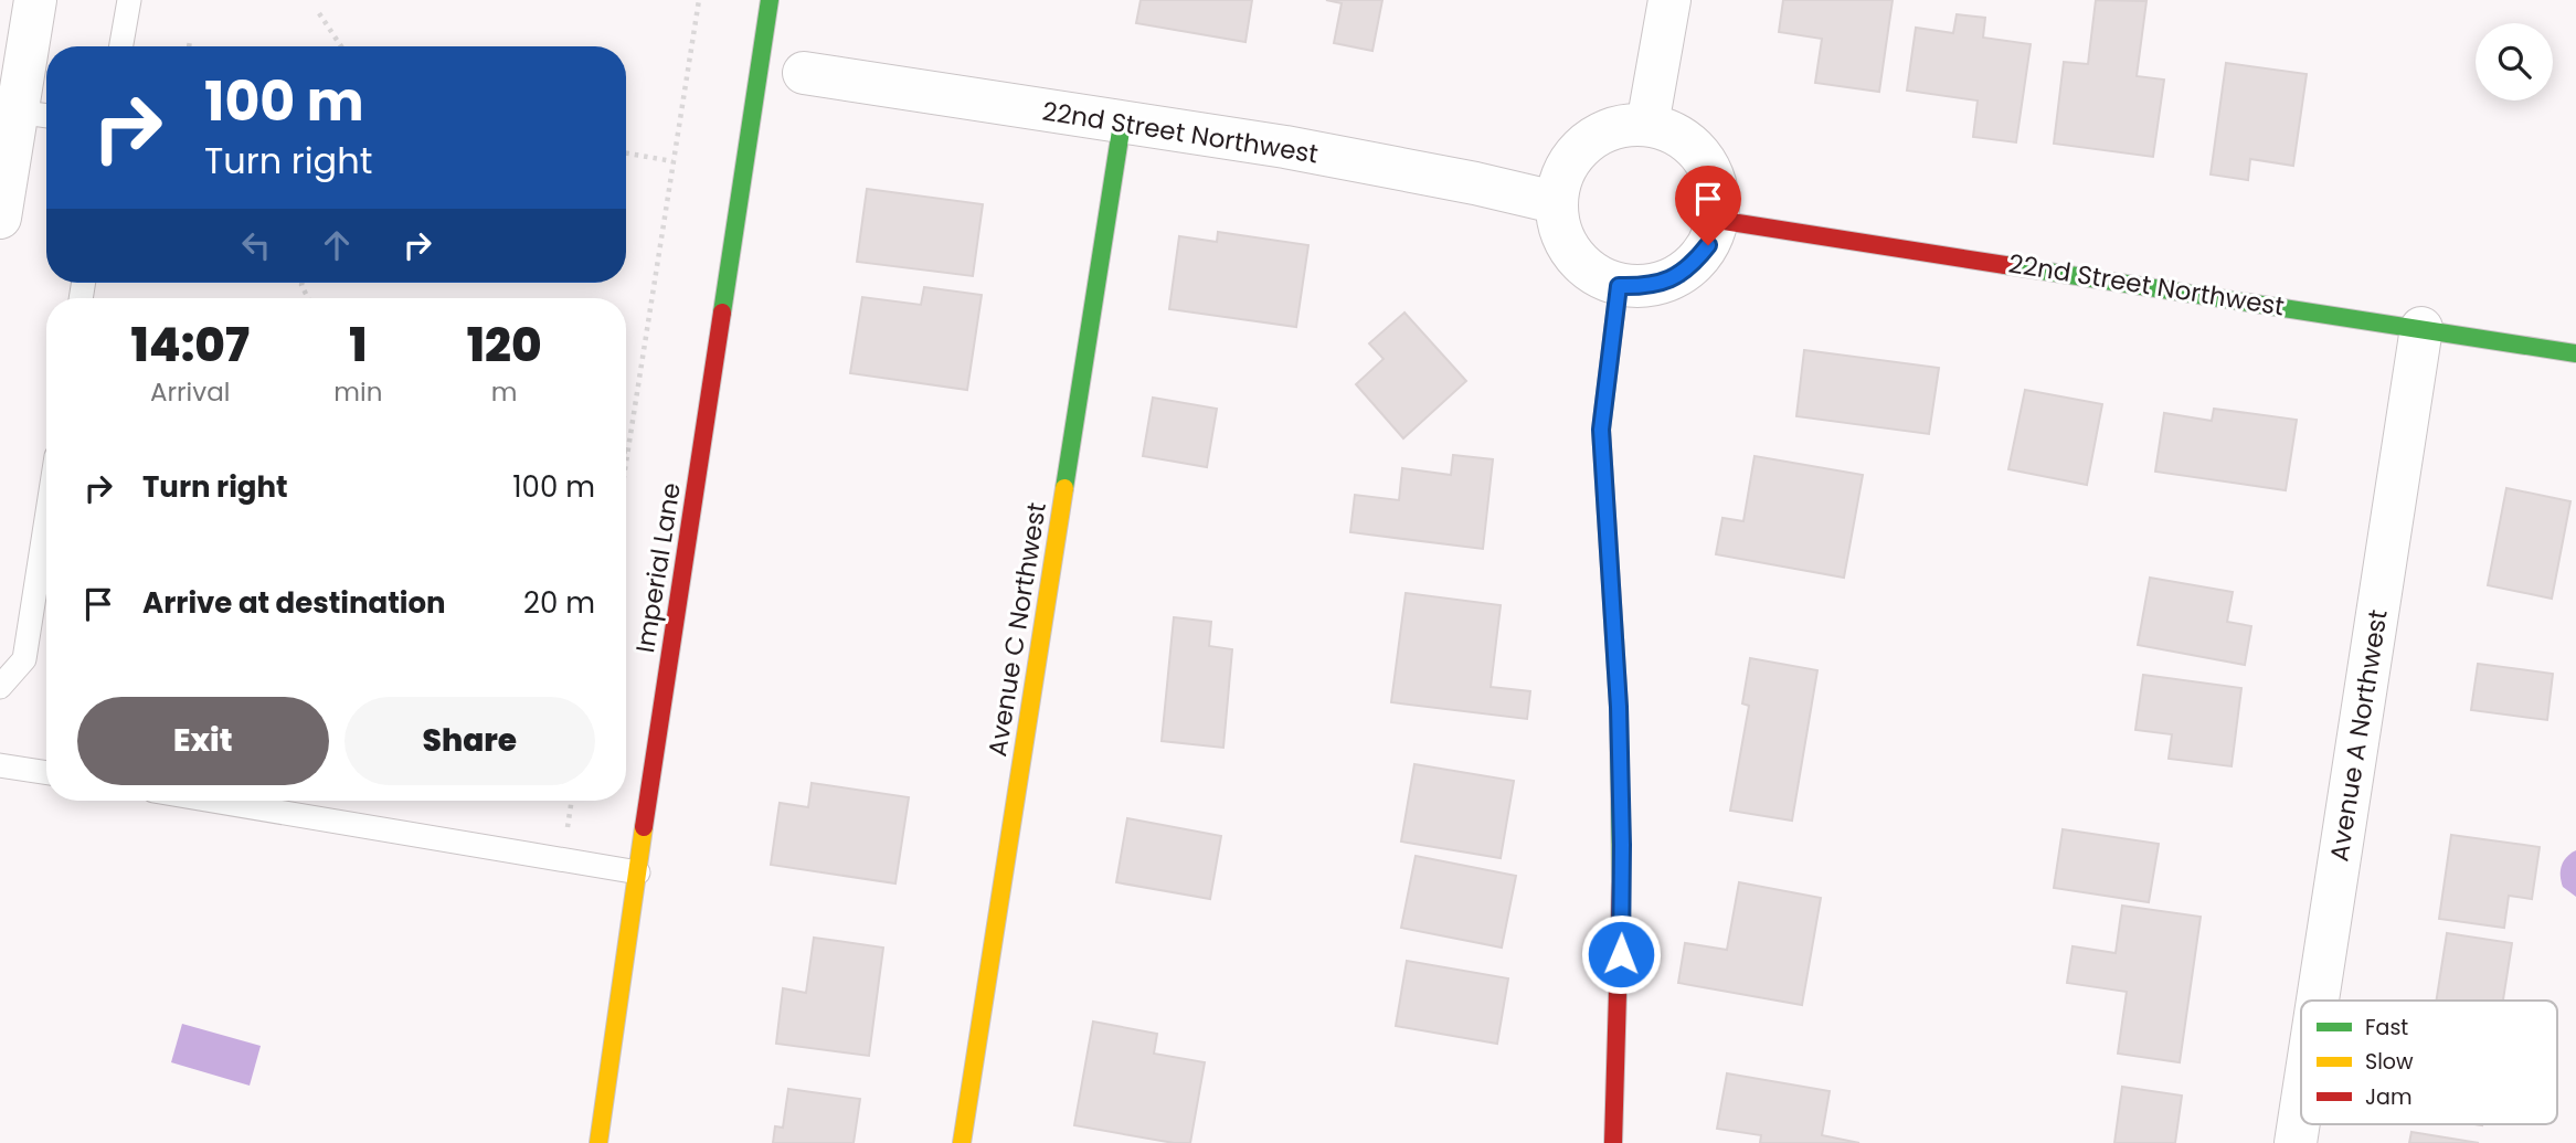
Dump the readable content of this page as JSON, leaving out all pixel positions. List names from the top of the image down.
{
  "streets": {
    "street": [
      "22nd Street Northwest",
      "Imperial Lane",
      "Avenue C Northwest",
      "Avenue A Northwest"
    ]
  },
  "crossings": [
    ["22nd Street Northwest", "Avenue C Northwest"],
    ["22nd Street Northwest", "Avenue A Northwest"]
  ],
  "legend": ["Fast", "Slow", "Jam"],
  "page": {
    "turn": ["100 m", "Turn right"],
    "eta": [
      "14:07",
      "Arrival",
      "1",
      "min",
      "120",
      "m"
    ],
    "list": [
      {
        "name": "Turn right",
        "value": "100 m"
      },
      {
        "name": "Arrive at destination",
        "value": "20 m"
      }
    ],
    "buttons": ["Exit", "Share"]
  }
}
